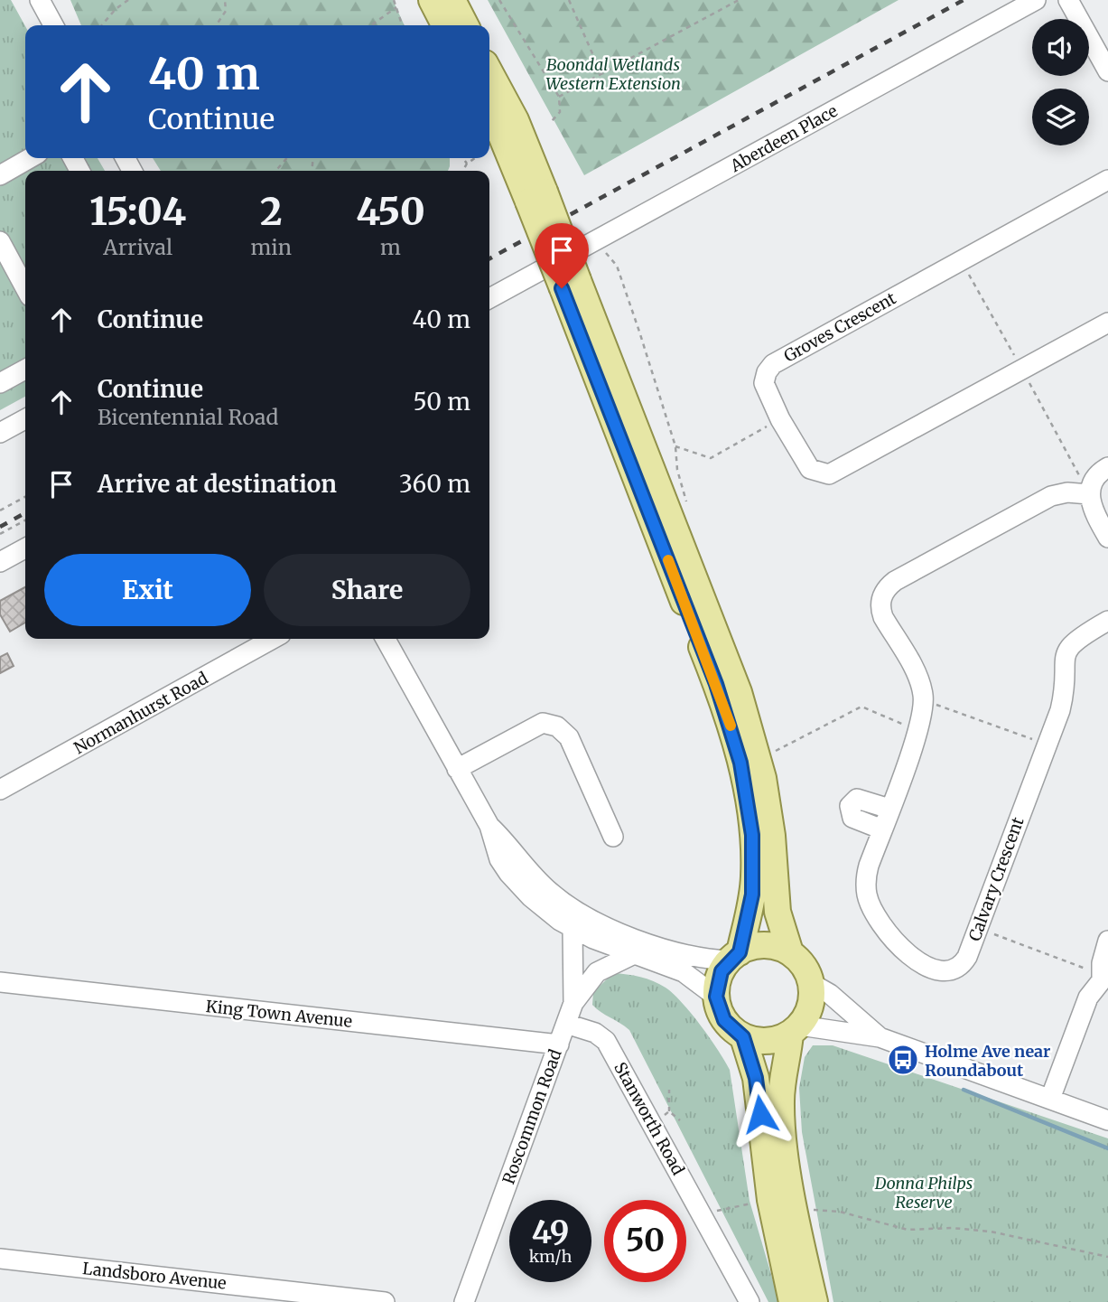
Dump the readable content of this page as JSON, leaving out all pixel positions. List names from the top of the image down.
{
  "streets": {
    "street": [
      "Aberdeen Place",
      "Groves Crescent",
      "Normanhurst Road",
      "Calvary Crescent",
      "King Town Avenue",
      "Roscommon Road",
      "Stanworth Road",
      "Landsboro Avenue"
    ]
  },
  "crossings": [
    ["King Town Avenue", "Roscommon Road"],
    ["Roscommon Road", "Stanworth Road"]
  ],
  "parks": ["Boondal Wetlands Western Extension", "Donna Philps Reserve"],
  "places": {
    "bus stop": ["Holme Ave near Roundabout"]
  },
  "page": {
    "turn": ["40 m", "Continue"],
    "eta": [
      "15:04",
      "Arrival",
      "2",
      "min",
      "450",
      "m"
    ],
    "list": [
      {
        "name": "Continue",
        "value": "40 m"
      },
      {
        "name": "Continue",
        "note": "Bicentennial Road",
        "value": "50 m"
      },
      {
        "name": "Arrive at destination",
        "value": "360 m"
      }
    ],
    "buttons": ["Exit", "Share"],
    "speed": "49 km/h",
    "limit": "50"
  }
}
